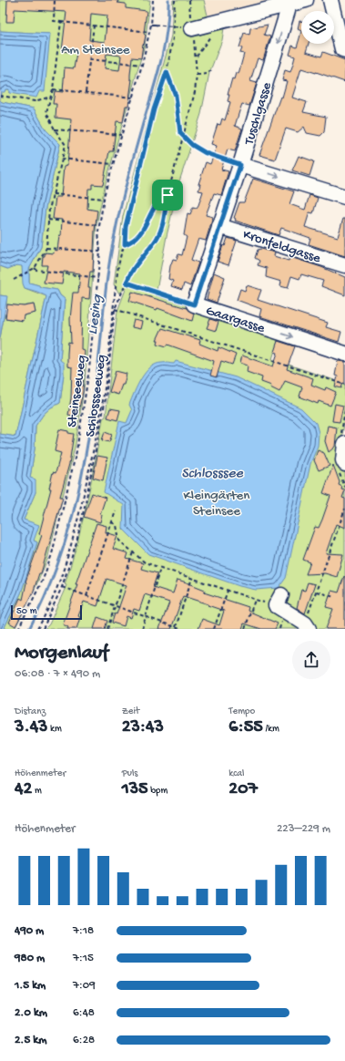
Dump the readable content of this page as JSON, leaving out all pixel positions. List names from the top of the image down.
{
  "streets": {
    "street": ["Tuschlgasse", "Kronfeldgasse", "Gaargasse"],
    "path": ["Steinseeweg", "Schlossseeweg"]
  },
  "crossings": [
    ["Tuschlgasse", "Kronfeldgasse"],
    ["Tuschlgasse", "Gaargasse"],
    ["Gaargasse", "Schlossseeweg"]
  ],
  "one_way": ["Tuschlgasse"],
  "water": ["Liesing", "Schlosssee"],
  "parks": ["Am Steinsee", "Kleingärten Steinsee"],
  "scale_bar": "50 m",
  "page": {
    "scale": "50 m",
    "heading": ["Morgenlauf", "06:08 · 7 × 490 m"],
    "stats": [
      ["Distanz", "3.43 km"],
      ["Zeit", "23:43"],
      ["Tempo", "6:55 /km"],
      ["Höhenmeter", "42 m"],
      ["Puls", "135 bpm"],
      ["kcal", "207"]
    ],
    "chart": ["Höhenmeter", "223–229 m"],
    "list": [
      {
        "name": "490 m",
        "note": "7:18"
      },
      {
        "name": "980 m",
        "note": "7:15"
      },
      {
        "name": "1.5 km",
        "note": "7:09"
      },
      {
        "name": "2.0 km",
        "note": "6:48"
      },
      {
        "name": "2.5 km",
        "note": "6:28"
      }
    ]
  }
}
